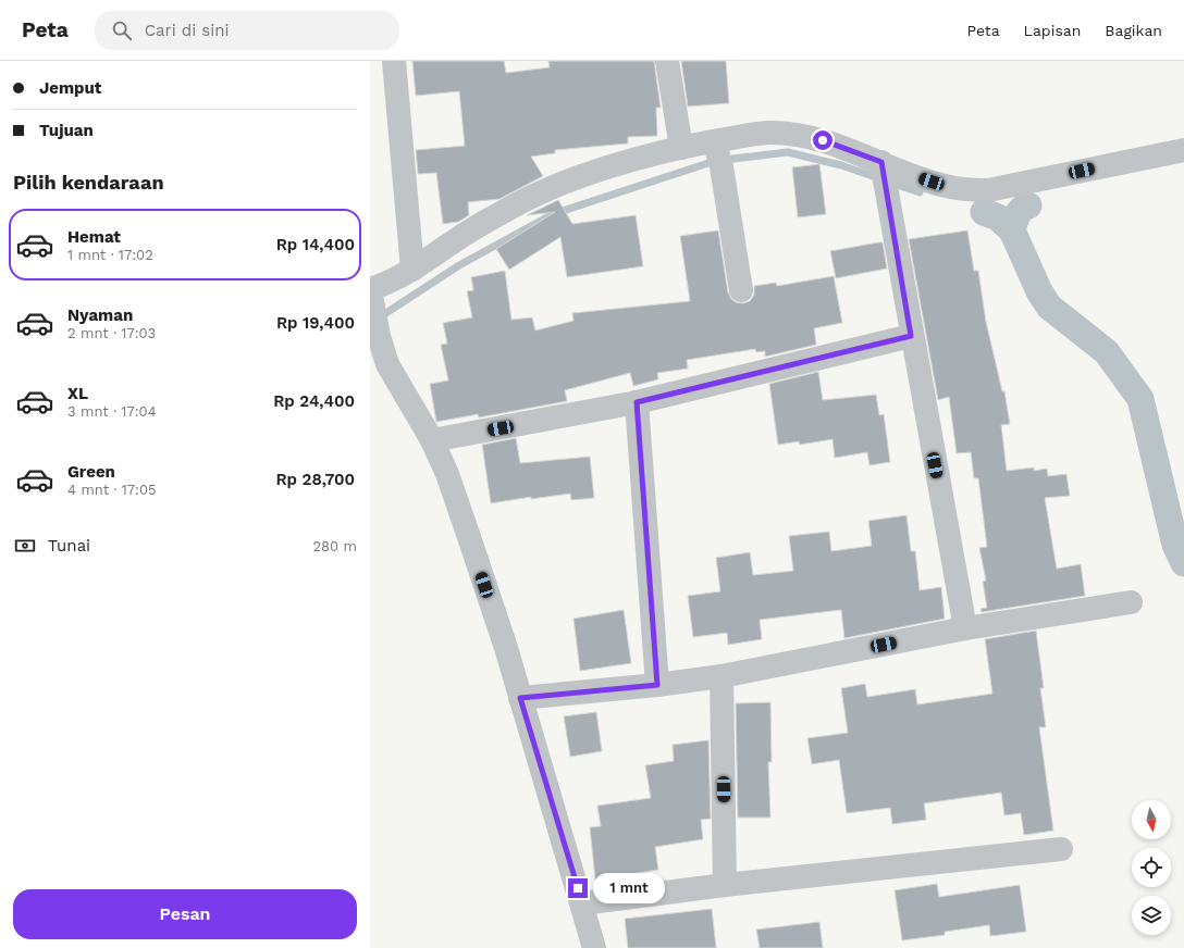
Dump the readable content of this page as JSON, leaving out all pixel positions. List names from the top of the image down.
{
  "north": "bottom",
  "page": {
    "header": "Peta",
    "search": "Cari di sini",
    "nav": ["Peta", "Lapisan", "Bagikan"],
    "banner": ["Jemput", "Tujuan"],
    "heading": "Pilih kendaraan",
    "list": [
      {
        "name": "Hemat",
        "note": "1 mnt · 17:02",
        "value": "Rp 14,400"
      },
      {
        "name": "Nyaman",
        "note": "2 mnt · 17:03",
        "value": "Rp 19,400"
      },
      {
        "name": "XL",
        "note": "3 mnt · 17:04",
        "value": "Rp 24,400"
      },
      {
        "name": "Green",
        "note": "4 mnt · 17:05",
        "value": "Rp 28,700"
      }
    ],
    "pay": ["Tunai", "280 m"],
    "bubble": "1 mnt",
    "buttons": "Pesan"
  }
}
